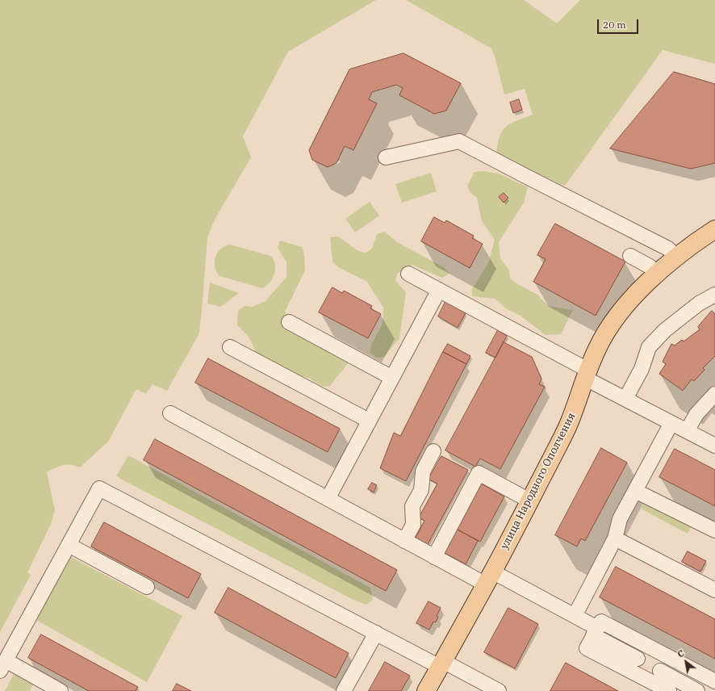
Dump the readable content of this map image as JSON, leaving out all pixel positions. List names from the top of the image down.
{
  "streets": {
    "main road": ["улица Народного Ополчения"]
  },
  "scale_bar": "20 m",
  "north": "top left"
}
